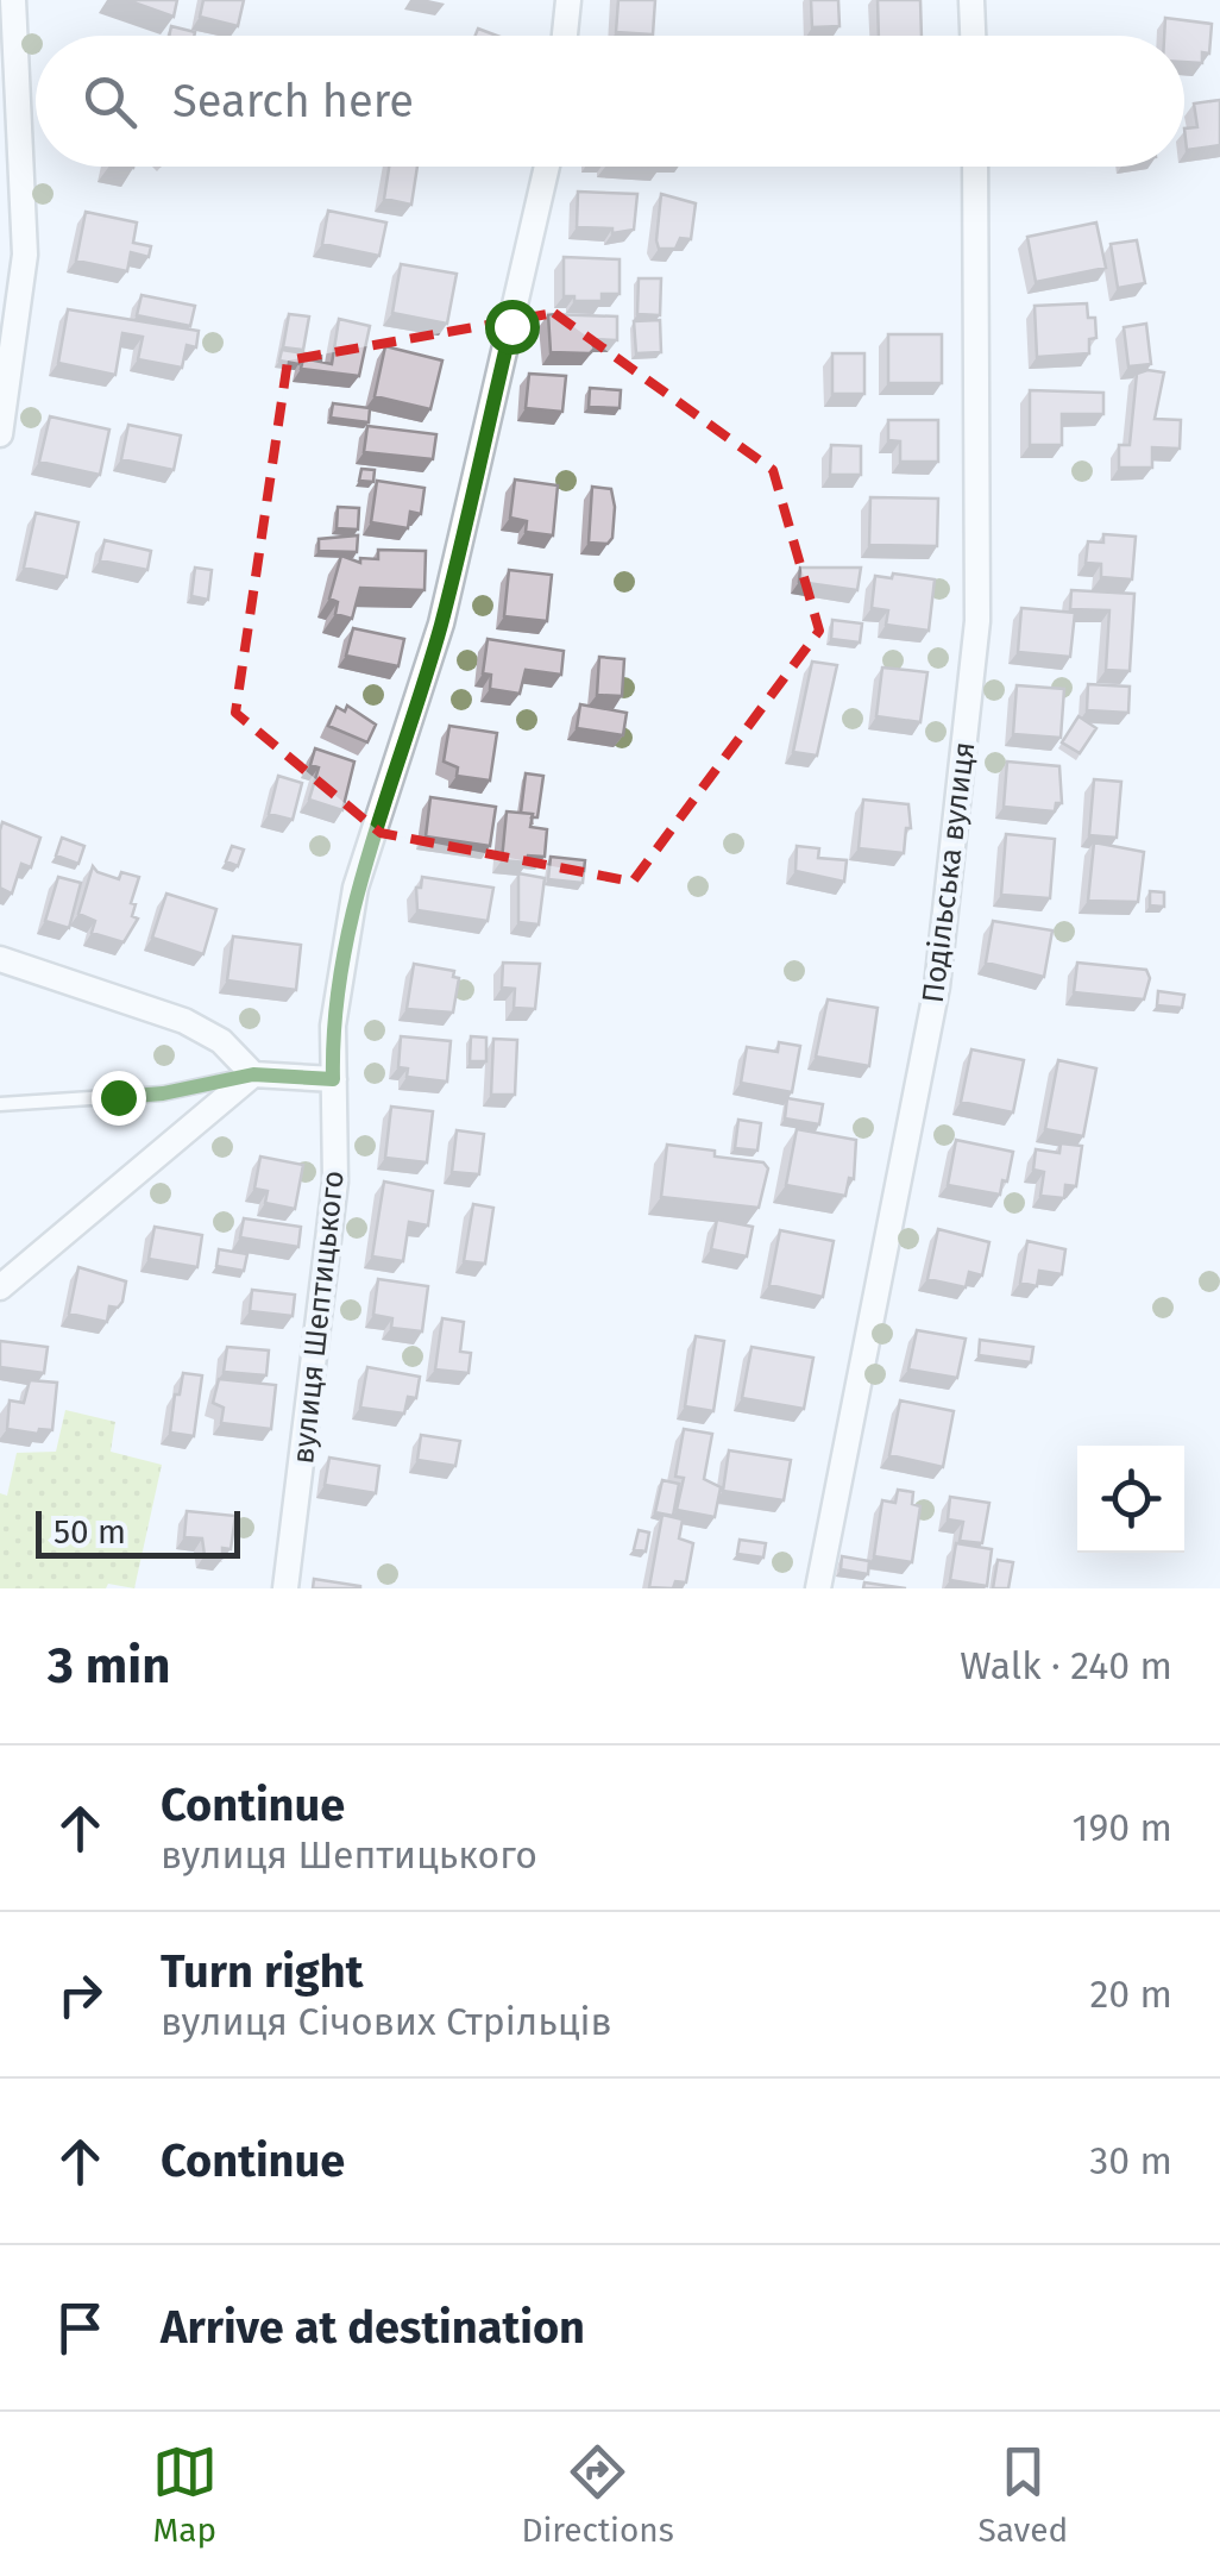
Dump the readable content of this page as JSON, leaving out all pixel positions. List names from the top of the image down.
{
  "streets": {
    "street": ["Подільська вулиця", "вулиця Шептицького"]
  },
  "scale_bar": "50 m",
  "page": {
    "search": "Search here",
    "scale": "50 m",
    "heading": ["3 min", "Walk · 240 m"],
    "list": [
      ["Continue", "вулиця Шептицького", "190 m"],
      ["Turn right", "вулиця Січових Стрільців", "20 m"],
      ["Continue", "30 m"],
      "Arrive at destination"
    ],
    "nav": ["Map", "Directions", "Saved"]
  }
}
